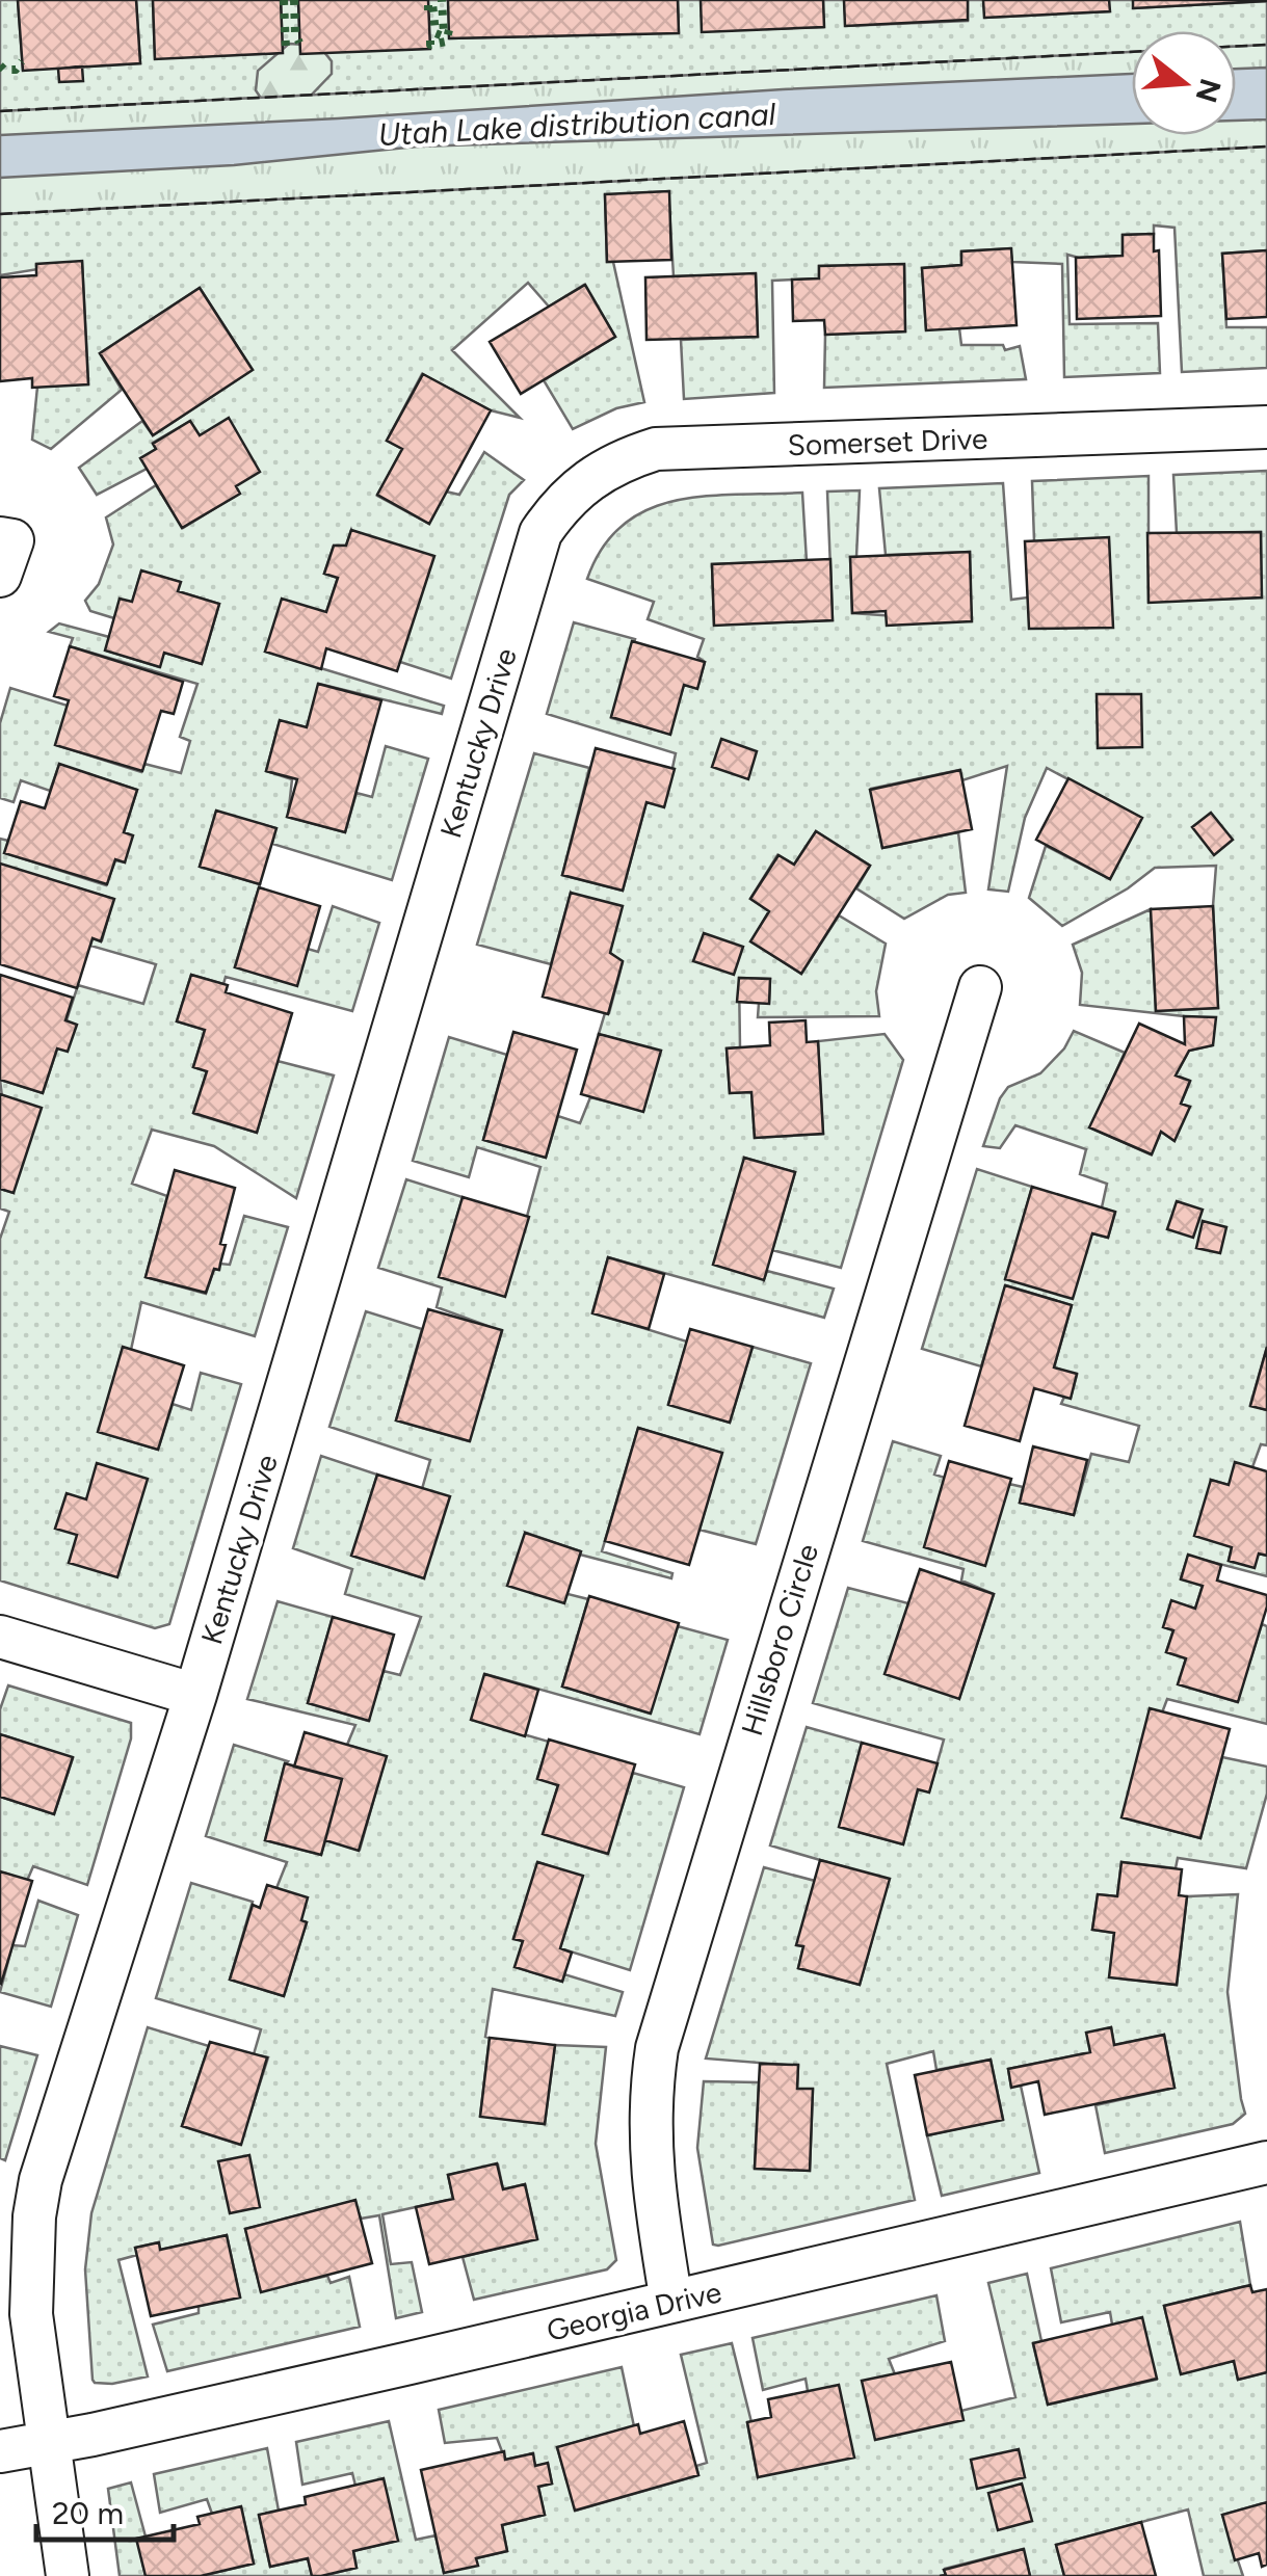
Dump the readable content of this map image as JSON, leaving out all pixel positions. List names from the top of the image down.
{
  "streets": {
    "street": [
      "Somerset Drive",
      "Kentucky Drive",
      "Hillsboro Circle",
      "Georgia Drive"
    ]
  },
  "crossings": [
    ["Somerset Drive", "Kentucky Drive"],
    ["Kentucky Drive", "Georgia Drive"],
    ["Hillsboro Circle", "Georgia Drive"]
  ],
  "water": ["Utah Lake distribution canal"],
  "scale_bar": "20 m",
  "north": "right"
}
